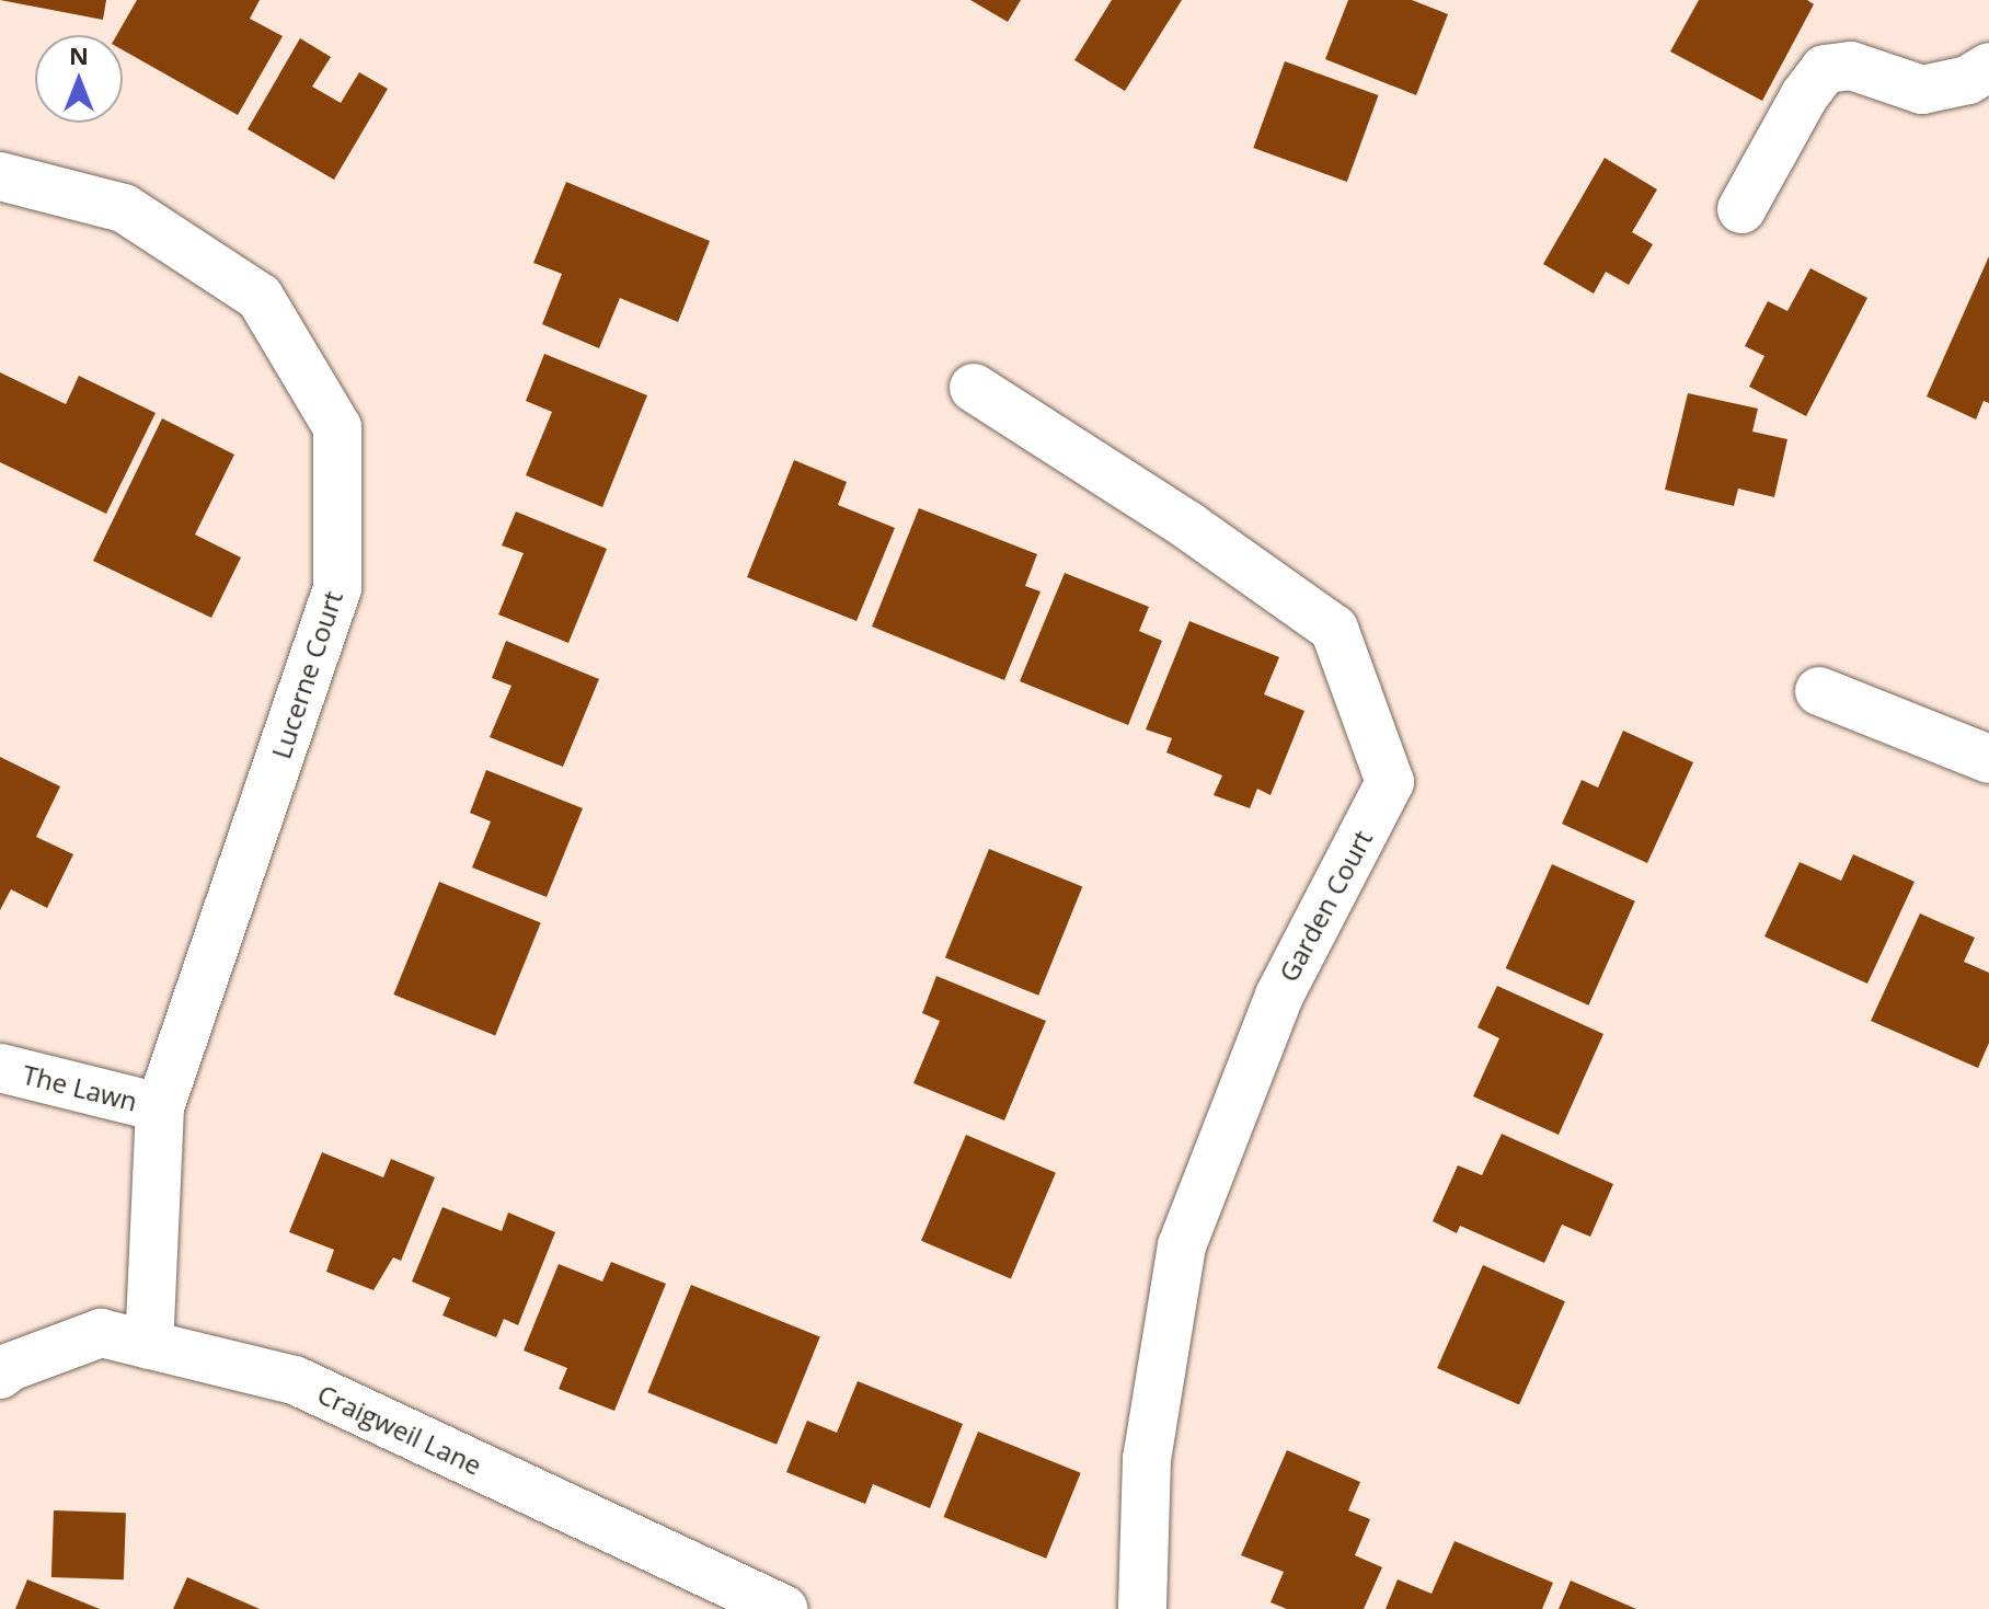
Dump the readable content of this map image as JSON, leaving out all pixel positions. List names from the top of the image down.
{
  "streets": {
    "street": [
      "Lucerne Court",
      "Garden Court",
      "The Lawn",
      "Craigweil Lane"
    ]
  },
  "crossings": [
    ["Lucerne Court", "The Lawn"],
    ["Lucerne Court", "Craigweil Lane"]
  ],
  "north": "top"
}
